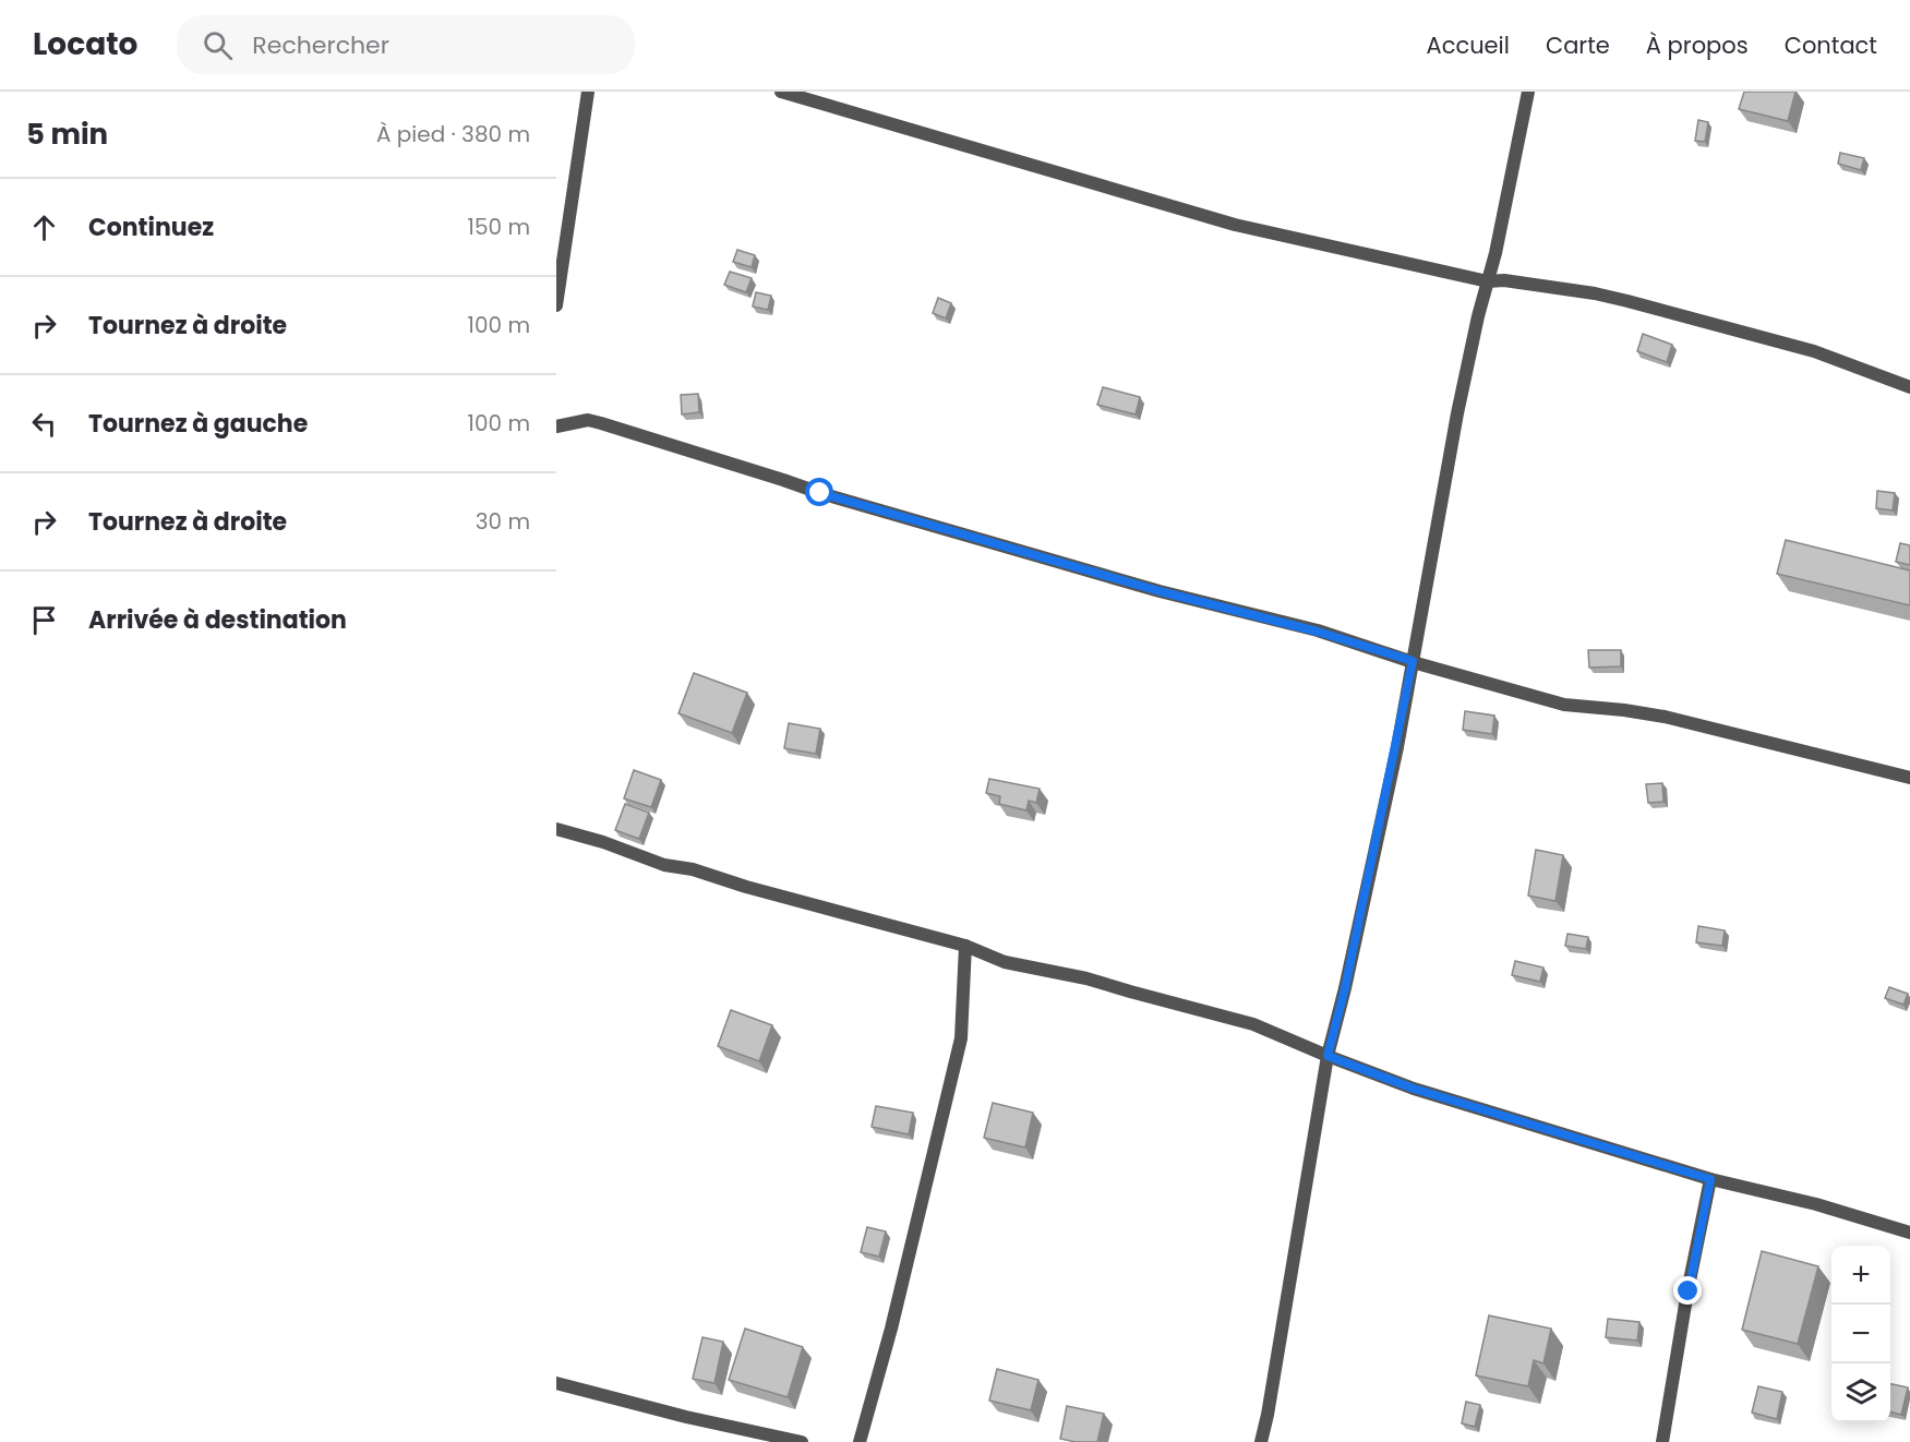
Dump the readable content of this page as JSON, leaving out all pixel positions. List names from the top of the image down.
{
  "page": {
    "header": "Locato",
    "search": "Rechercher",
    "nav": [
      "Accueil",
      "Carte",
      "À propos",
      "Contact"
    ],
    "heading": ["5 min", "À pied · 380 m"],
    "list": [
      ["Continuez", "150 m"],
      ["Tournez à droite", "100 m"],
      ["Tournez à gauche", "100 m"],
      ["Tournez à droite", "30 m"],
      "Arrivée à destination"
    ],
    "map_buttons": ["+", "−"]
  }
}
